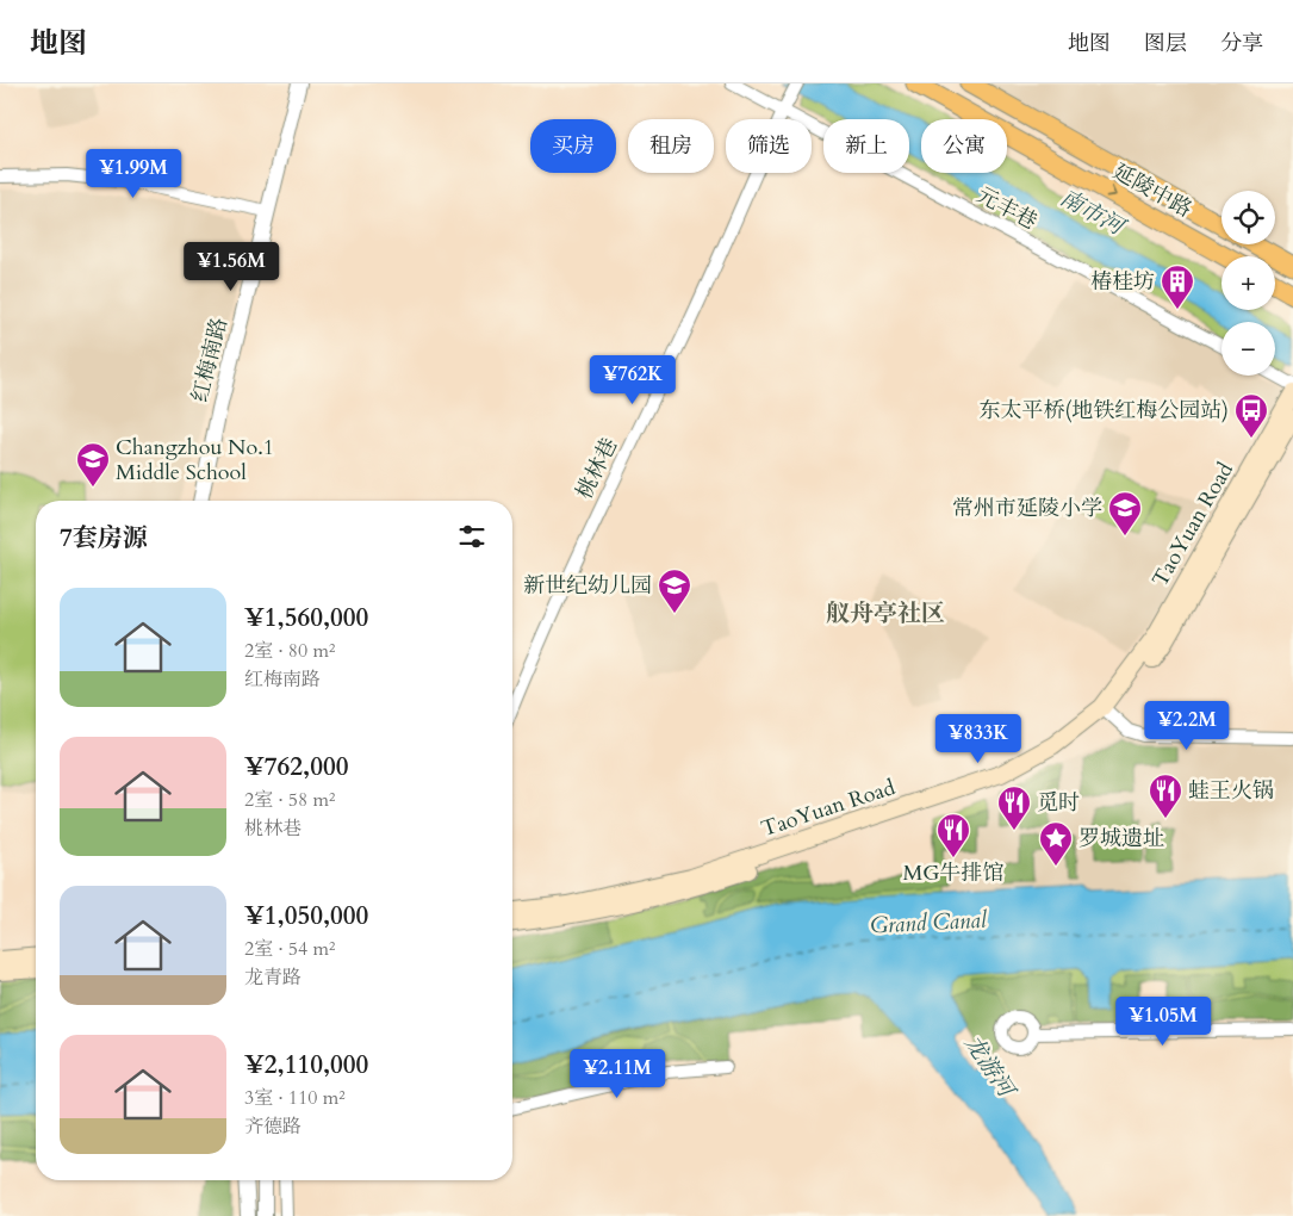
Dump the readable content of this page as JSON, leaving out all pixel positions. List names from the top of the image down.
{
  "streets": {
    "main road": ["延陵中路", "TaoYuan Road"],
    "street": ["元丰巷", "红梅南路", "桃林巷"]
  },
  "crossings": [
    ["元丰巷", "桃林巷"]
  ],
  "districts": ["舣舟亭社区"],
  "water": ["南市河", "Grand Canal", "龙游河"],
  "places": {
    "building": ["椿桂坊"],
    "bus stop": ["东太平桥(地铁红梅公园站)"],
    "school or university": ["Changzhou No.1 Middle School", "常州市延陵小学", "新世纪幼儿园"],
    "restaurant": ["蛙王火锅", "觅时", "MG牛排馆"],
    "place": ["罗城遗址"]
  },
  "page": {
    "header": "地图",
    "nav": ["地图", "图层", "分享"],
    "chip": [
      "买房",
      "租房",
      "筛选",
      "新上",
      "公寓"
    ],
    "price": [
      "¥1.99M",
      "¥1.56M",
      "¥762K",
      "¥2.2M",
      "¥833K",
      "¥1.05M",
      "¥2.11M"
    ],
    "map_buttons": ["+", "−"],
    "heading": "7套房源",
    "list": [
      {
        "name": "¥1,560,000",
        "note": "2室 · 80 m² · 红梅南路"
      },
      {
        "name": "¥762,000",
        "note": "2室 · 58 m² · 桃林巷"
      },
      {
        "name": "¥1,050,000",
        "note": "2室 · 54 m² · 龙青路"
      },
      {
        "name": "¥2,110,000",
        "note": "3室 · 110 m² · 齐德路"
      }
    ]
  }
}
